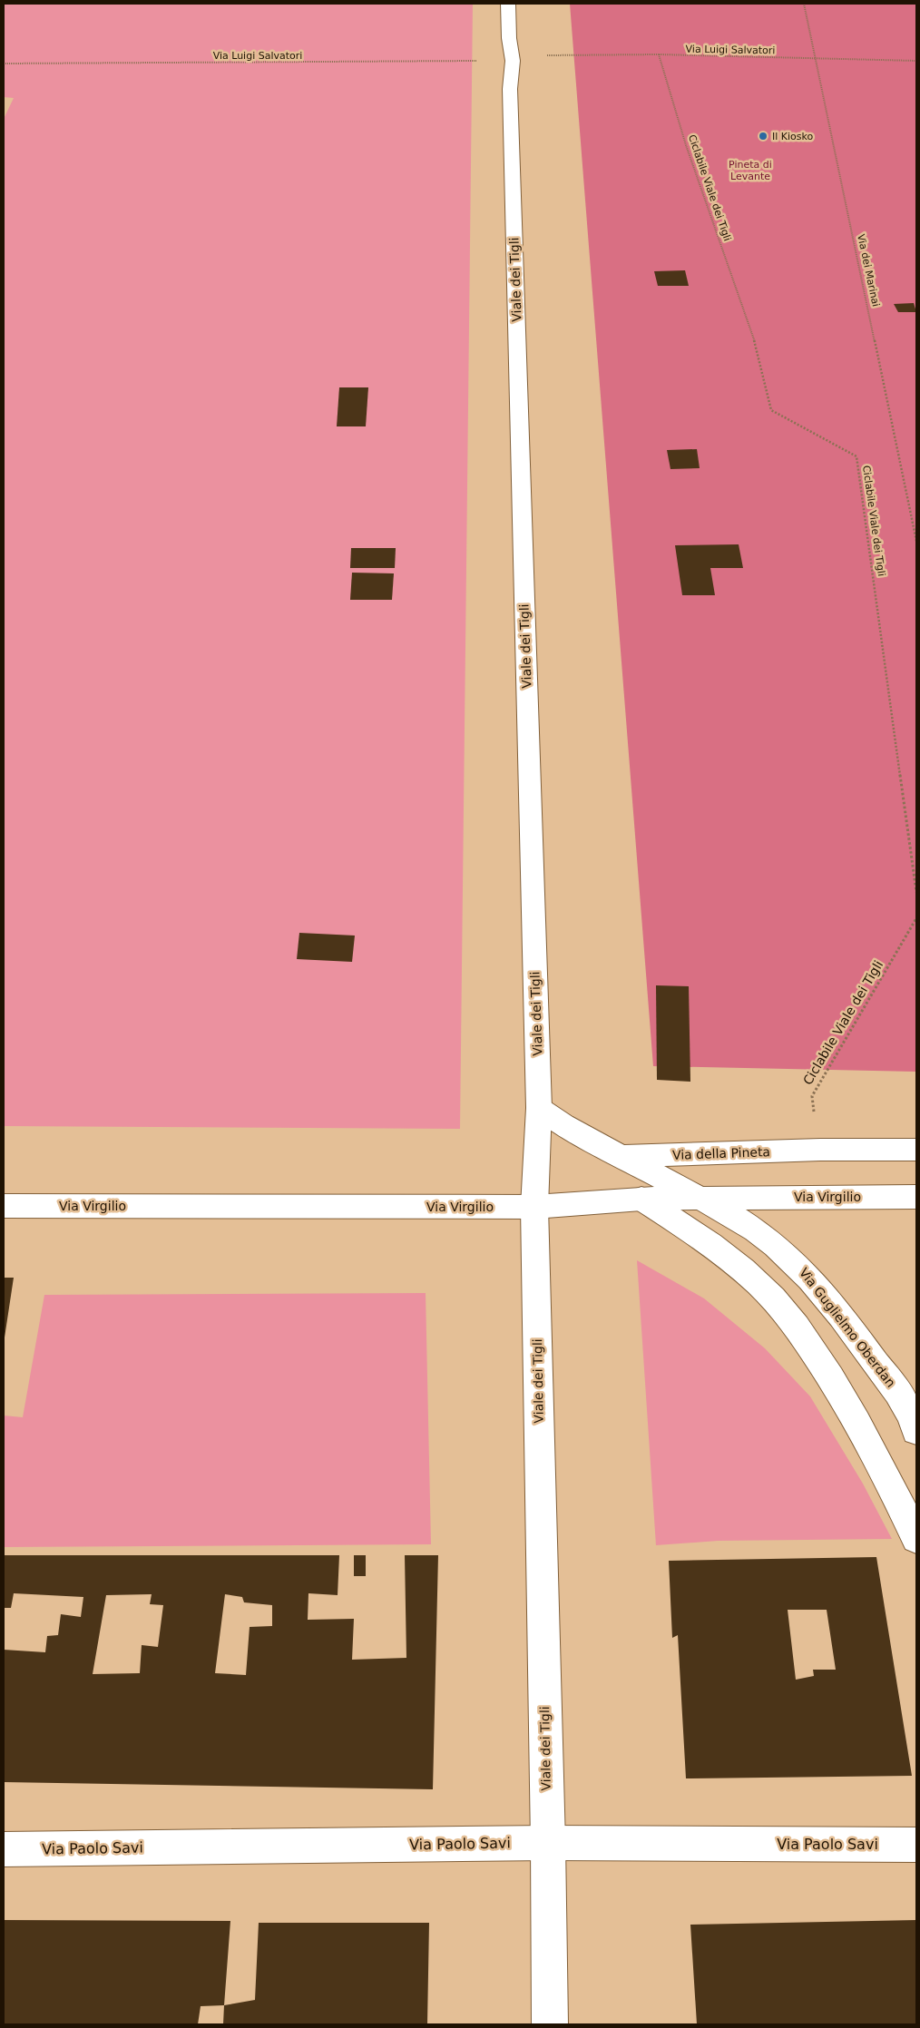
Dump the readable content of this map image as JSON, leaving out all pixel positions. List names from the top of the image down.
{
  "streets": {
    "street": [
      "Viale dei Tigli",
      "Via della Pineta",
      "Via Virgilio",
      "Via Guglielmo Oberdan",
      "Via Paolo Savi"
    ],
    "path": ["Via Luigi Salvatori", "Ciclabile Viale dei Tigli", "Via dei Marinai"]
  },
  "crossings": [
    ["Via Luigi Salvatori", "Ciclabile Viale dei Tigli"],
    ["Via Luigi Salvatori", "Via dei Marinai"],
    ["Via Luigi Salvatori", "Viale dei Tigli"],
    ["Ciclabile Viale dei Tigli", "Via della Pineta"],
    ["Viale dei Tigli", "Via Virgilio"],
    ["Viale dei Tigli", "Via Paolo Savi"],
    ["Via della Pineta", "Via Guglielmo Oberdan"],
    ["Via Virgilio", "Via Guglielmo Oberdan"]
  ],
  "parks": ["Pineta di Levante"],
  "places": ["Il Kiosko"]
}
